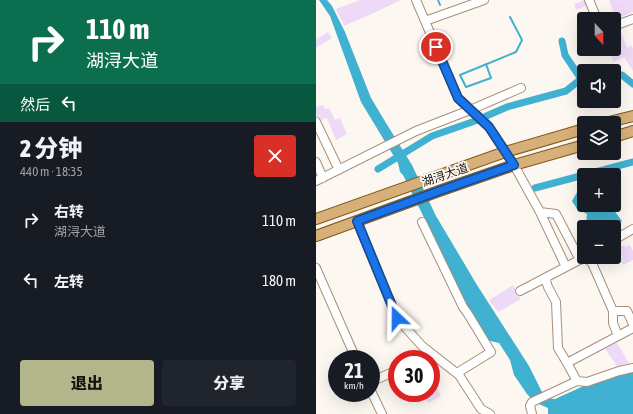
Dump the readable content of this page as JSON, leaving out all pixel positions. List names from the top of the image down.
{
  "streets": {
    "main road": ["湖浔大道"]
  },
  "north": "bottom",
  "page": {
    "turn": ["110 m", "湖浔大道"],
    "map_buttons": ["+", "−"],
    "then": "然后",
    "heading": ["2 分钟", "440 m · 18:35"],
    "list": [
      {
        "name": "右转",
        "note": "湖浔大道",
        "value": "110 m"
      },
      {
        "name": "左转",
        "value": "180 m"
      }
    ],
    "speed": "21 km/h",
    "limit": "30",
    "buttons": ["退出", "分享"]
  }
}
